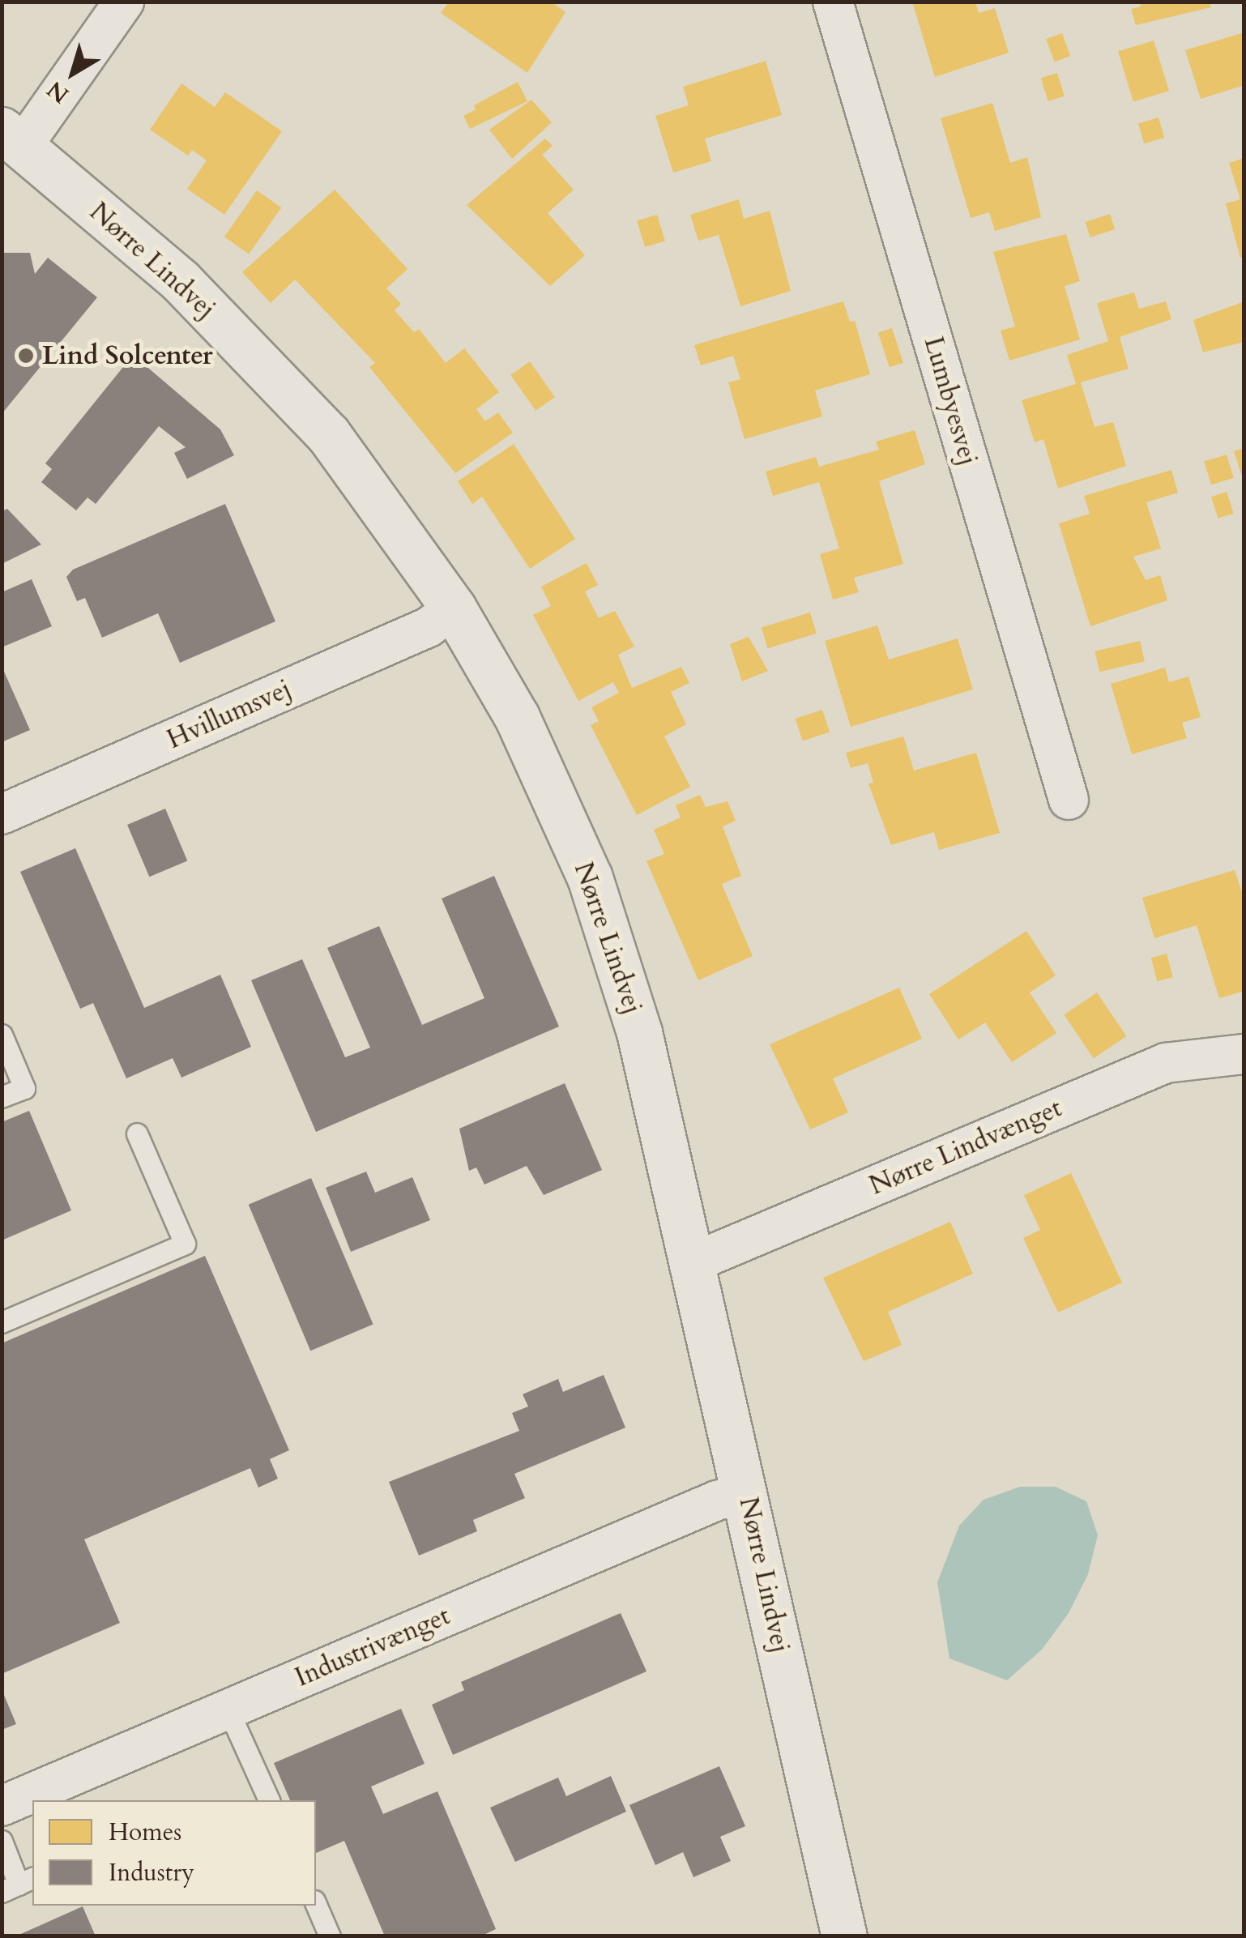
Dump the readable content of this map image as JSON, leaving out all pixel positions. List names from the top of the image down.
{
  "streets": {
    "street": [
      "Nørre Lindvej",
      "Lumbyesvej",
      "Hvillumsvej",
      "Nørre Lindvænget",
      "Industrivænget"
    ]
  },
  "crossings": [
    ["Nørre Lindvej", "Hvillumsvej"],
    ["Nørre Lindvej", "Nørre Lindvænget"],
    ["Nørre Lindvej", "Industrivænget"]
  ],
  "places": ["Lind Solcenter"],
  "legend": ["Homes", "Industry"],
  "north": "bottom left"
}
